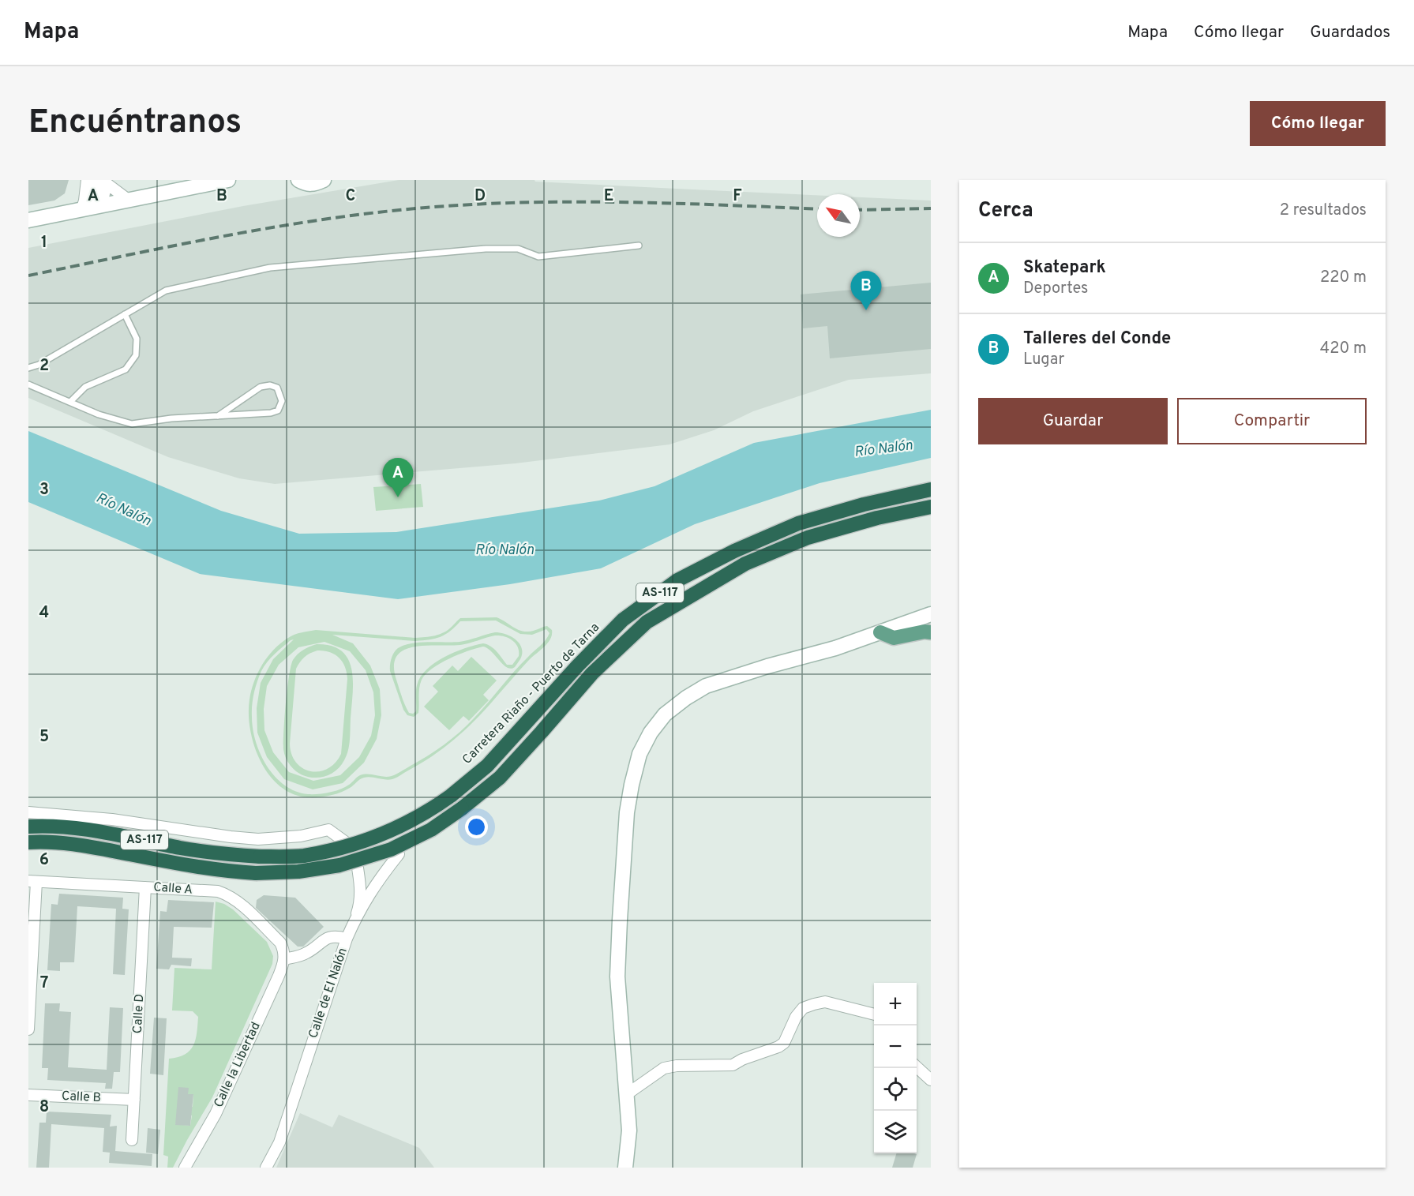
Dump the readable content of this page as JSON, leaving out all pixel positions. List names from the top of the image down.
{
  "streets": {
    "highway": ["AS-117", "Carretera Riaño - Puerto de Tarna"],
    "street": [
      "Calle A",
      "Calle de El Nalón",
      "Calle D",
      "Calle la Libertad",
      "Calle B"
    ]
  },
  "crossings": [
    ["Calle A", "Calle D"],
    ["Calle A", "Calle la Libertad"],
    ["Calle D", "Calle B"]
  ],
  "water": ["Río Nalón"],
  "north": "top left",
  "page": {
    "header": "Mapa",
    "nav": ["Mapa", "Cómo llegar", "Guardados"],
    "buttons": [
      "Cómo llegar",
      ["Guardar", "Compartir"]
    ],
    "title": "Encuéntranos",
    "heading": ["Cerca", "2 resultados"],
    "list": [
      {
        "mark": "A",
        "name": "Skatepark",
        "note": "Deportes",
        "value": "220 m"
      },
      {
        "mark": "B",
        "name": "Talleres del Conde",
        "note": "Lugar",
        "value": "420 m"
      }
    ],
    "pins": ["B", "A"],
    "map_buttons": ["+", "−"]
  },
  "grid": {
    "columns": [
      "A",
      "B",
      "C",
      "D",
      "E",
      "F"
    ],
    "rows": [
      "1",
      "2",
      "3",
      "4",
      "5",
      "6",
      "7",
      "8"
    ]
  }
}
